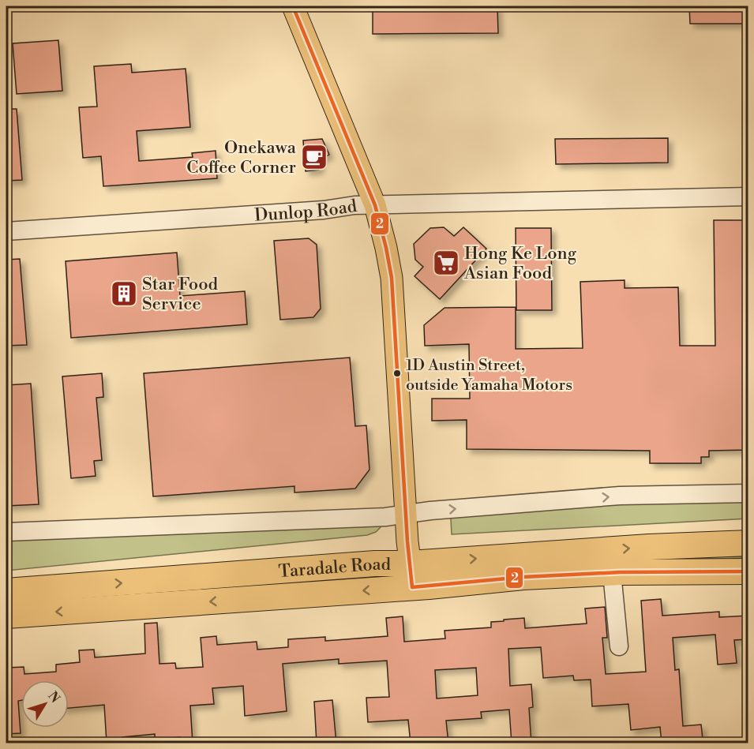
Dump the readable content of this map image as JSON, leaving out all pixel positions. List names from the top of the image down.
{
  "streets": {
    "highway": ["Taradale Road"],
    "street": ["Dunlop Road"]
  },
  "places": {
    "cafe": ["Onekawa Coffee Corner"],
    "supermarket": ["Hong Ke Long Asian Food"],
    "building": ["Star Food Service"],
    "other": ["1D Austin Street, outside Yamaha Motors"]
  },
  "lines": ["transit line 2"],
  "north": "top right"
}
